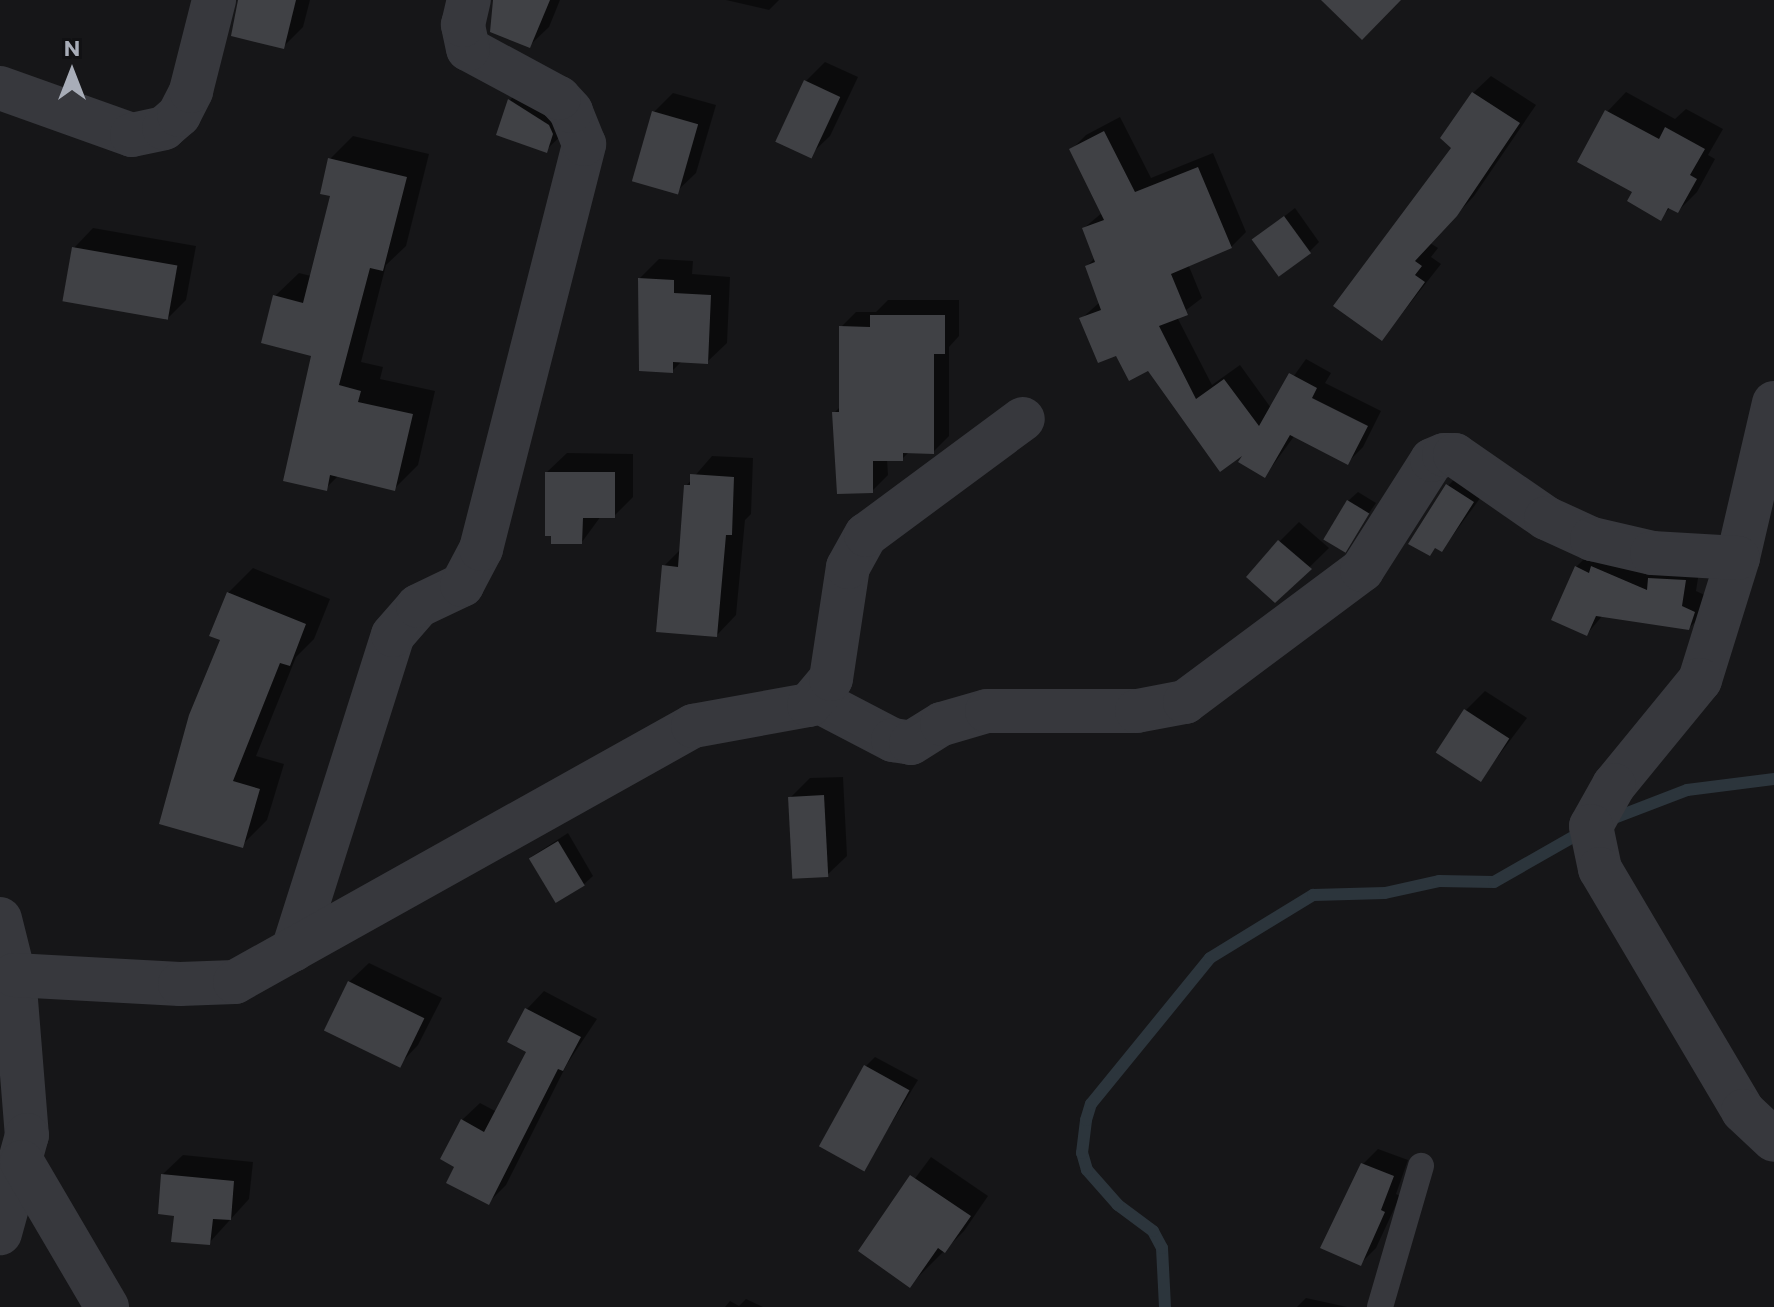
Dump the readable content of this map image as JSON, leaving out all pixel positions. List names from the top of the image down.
{
  "north": "top"
}
